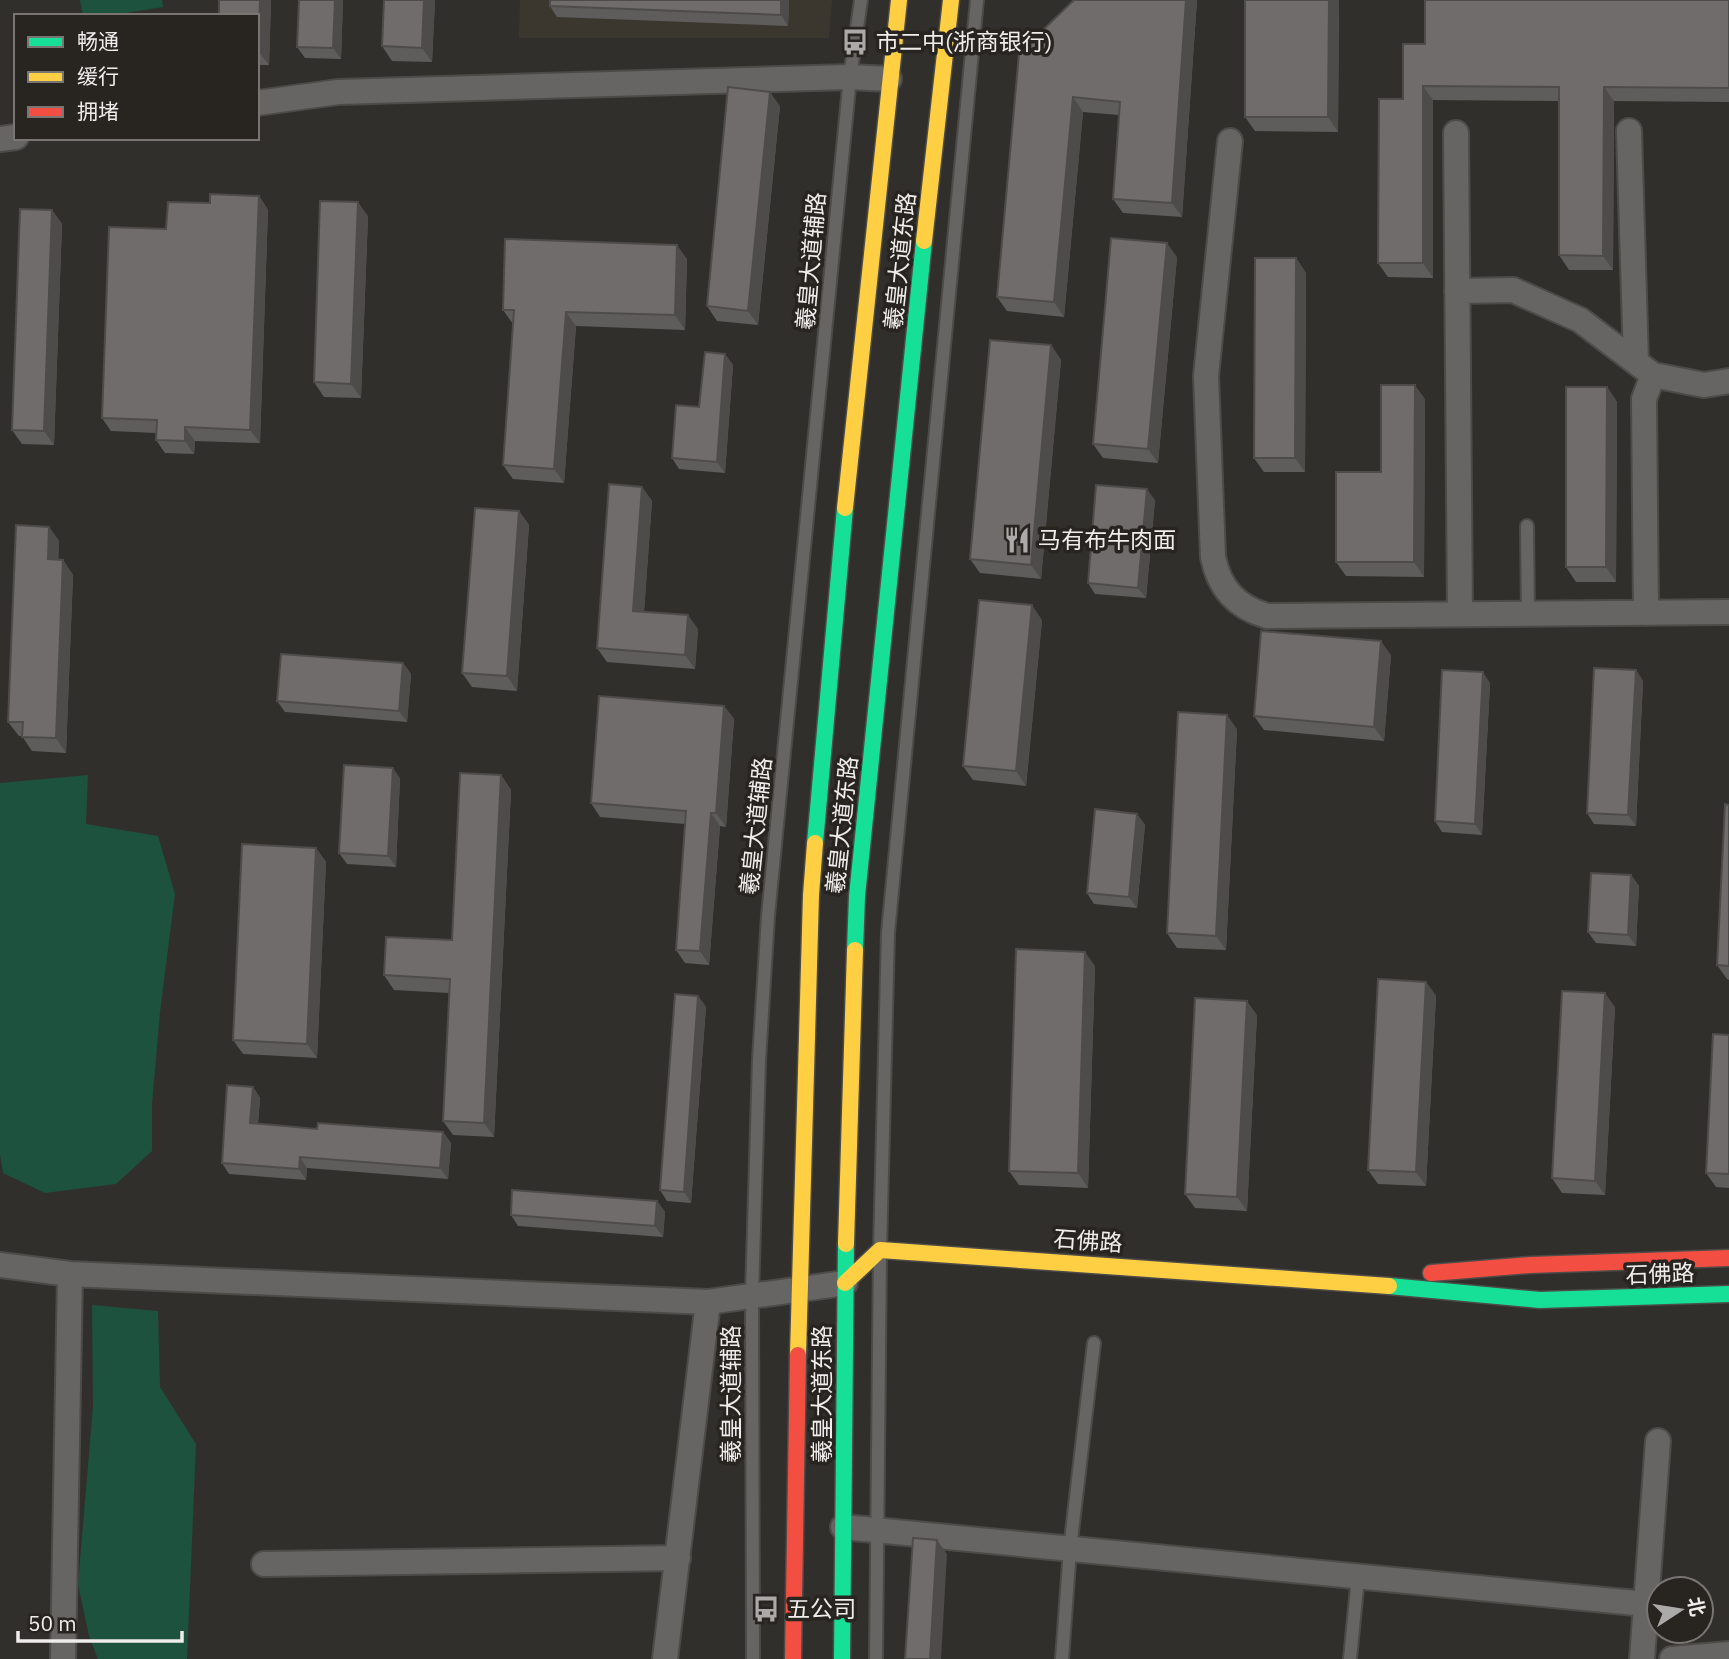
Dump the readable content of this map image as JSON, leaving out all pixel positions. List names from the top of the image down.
{
  "streets": {
    "main road": ["羲皇大道东路", "石佛路"],
    "lane": ["羲皇大道辅路"]
  },
  "places": {
    "bus stop": ["市二中(浙商银行)", "五公司"],
    "restaurant": ["马有布牛肉面"]
  },
  "legend": ["畅通", "缓行", "拥堵"],
  "scale_bar": "50 m",
  "north": "right"
}
